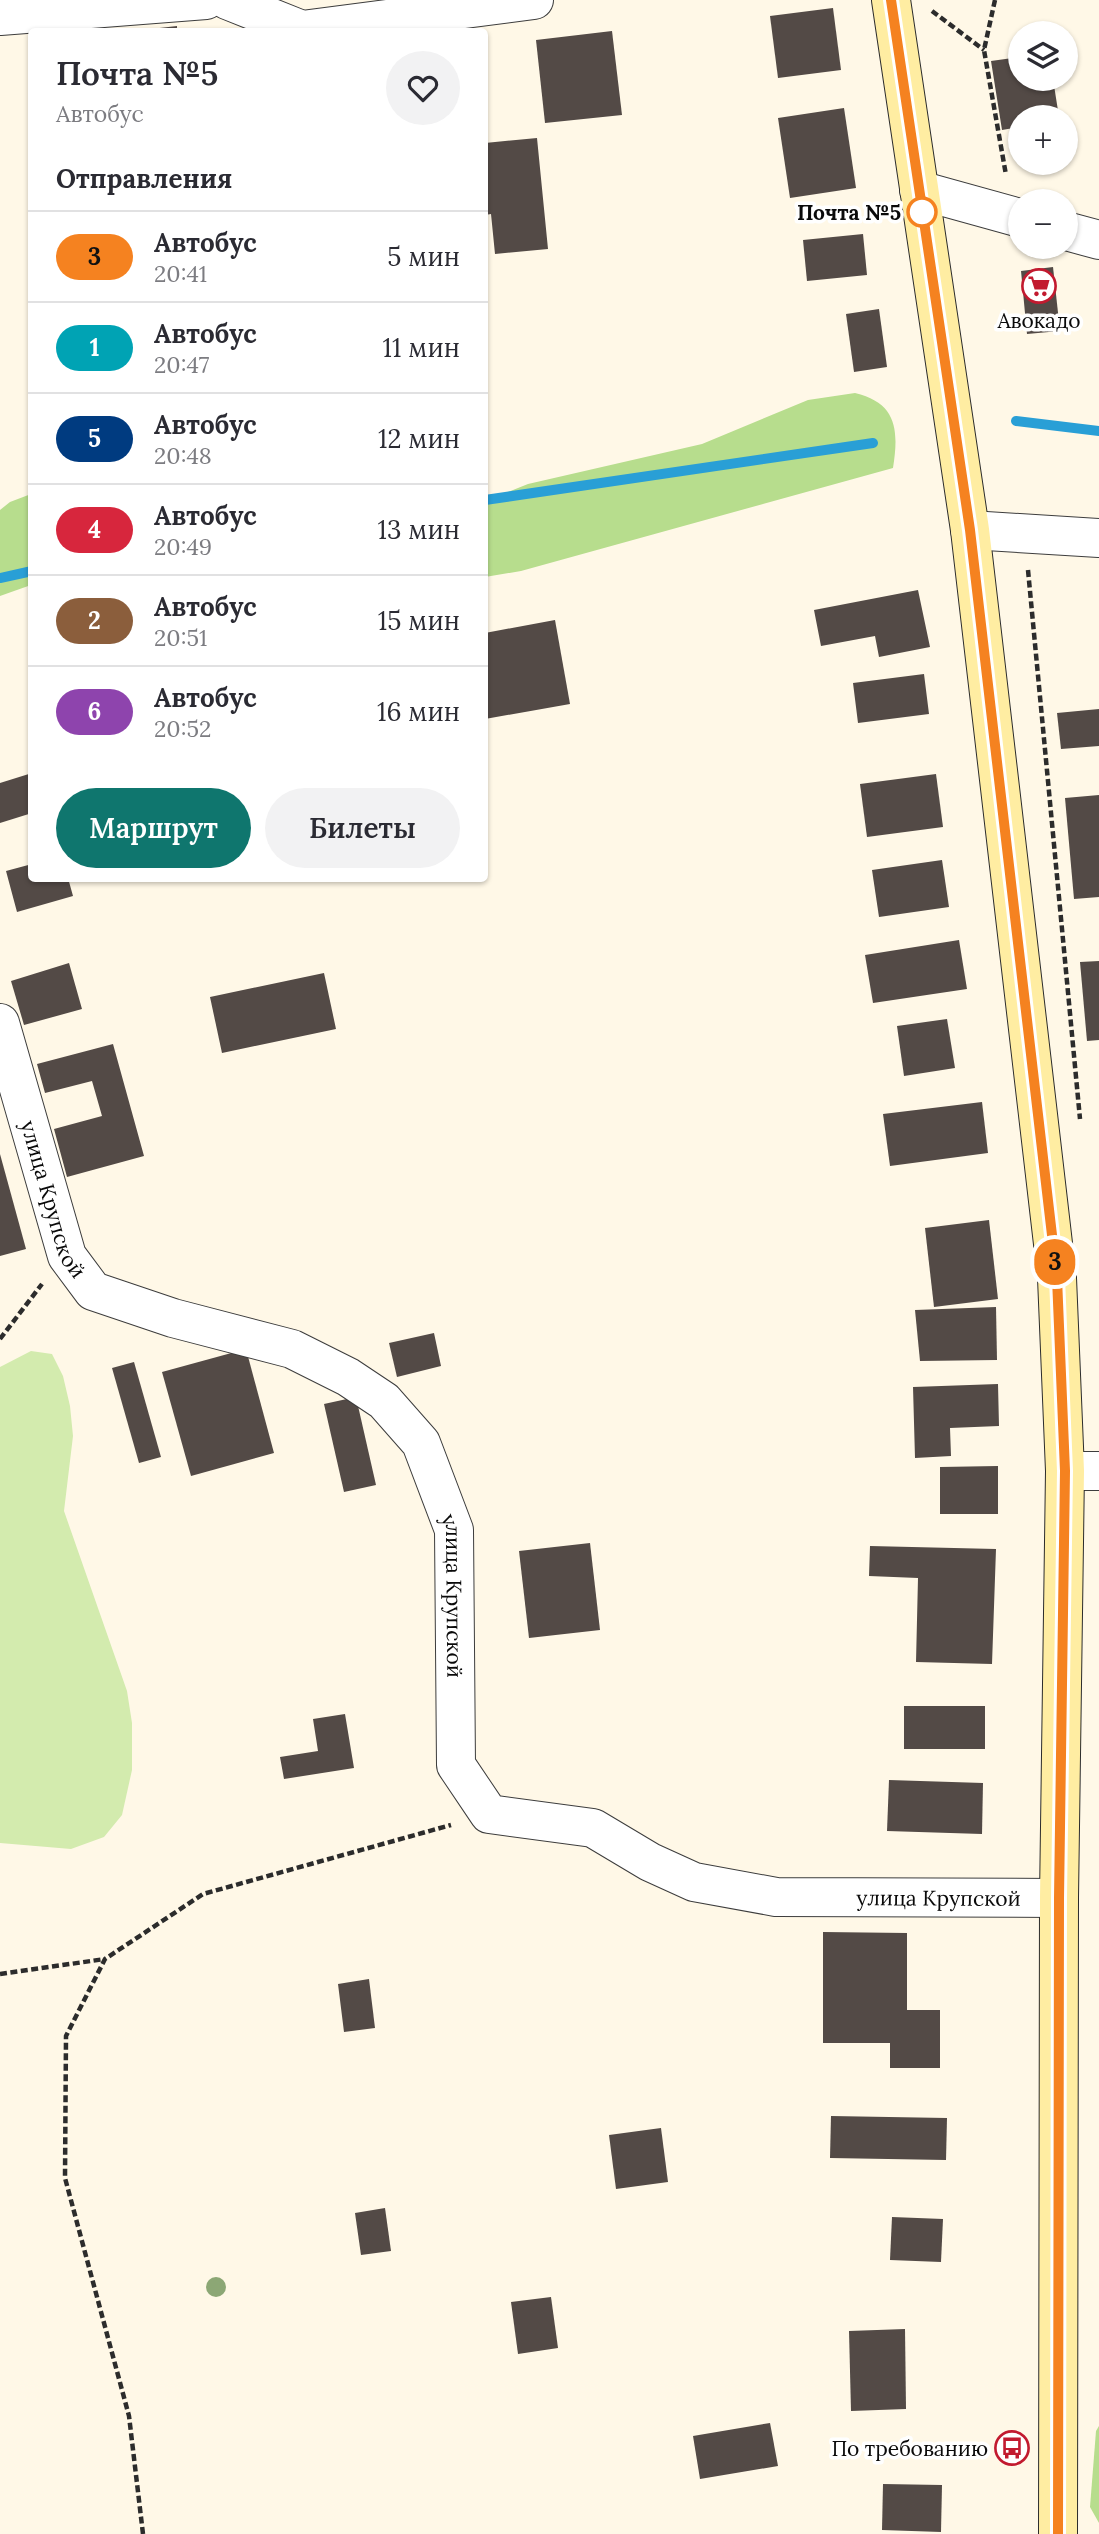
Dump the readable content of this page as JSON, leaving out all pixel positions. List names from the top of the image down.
{
  "streets": {
    "street": ["улица Крупской"]
  },
  "places": {
    "other": ["Почта №5"],
    "supermarket": ["Авокадо"],
    "bus stop": ["По требованию"]
  },
  "lines": ["bus line 3"],
  "page": {
    "on_map": "3",
    "map_buttons": ["+", "−"],
    "heading": [
      ["Почта №5", "Автобус"],
      "Отправления"
    ],
    "list": [
      {
        "mark": "3",
        "name": "Автобус",
        "note": "20:41",
        "value": "5 мин"
      },
      {
        "mark": "1",
        "name": "Автобус",
        "note": "20:47",
        "value": "11 мин"
      },
      {
        "mark": "5",
        "name": "Автобус",
        "note": "20:48",
        "value": "12 мин"
      },
      {
        "mark": "4",
        "name": "Автобус",
        "note": "20:49",
        "value": "13 мин"
      },
      {
        "mark": "2",
        "name": "Автобус",
        "note": "20:51",
        "value": "15 мин"
      },
      {
        "mark": "6",
        "name": "Автобус",
        "note": "20:52",
        "value": "16 мин"
      }
    ],
    "buttons": ["Маршрут", "Билеты"]
  }
}
